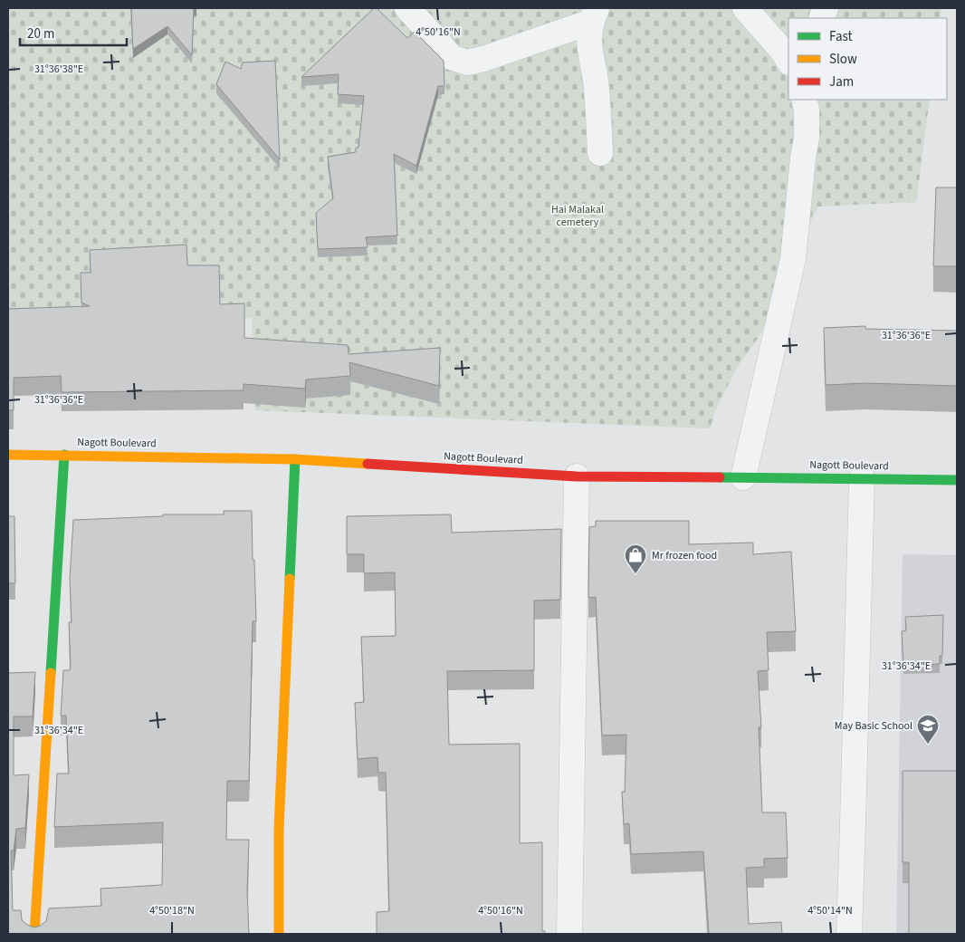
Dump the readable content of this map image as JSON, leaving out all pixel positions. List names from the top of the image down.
{
  "streets": {
    "street": ["Nagott Boulevard"]
  },
  "parks": ["Hai Malakal cemetery"],
  "places": {
    "shop": ["Mr frozen food"],
    "school or university": ["May Basic School"]
  },
  "legend": ["Fast", "Slow", "Jam"],
  "scale_bar": "20 m",
  "coordinates": [
    "4°50'16\"N",
    "31°36'38\"E",
    "31°36'36\"E",
    "31°36'34\"E",
    "4°50'18\"N",
    "4°50'14\"N"
  ]
}
